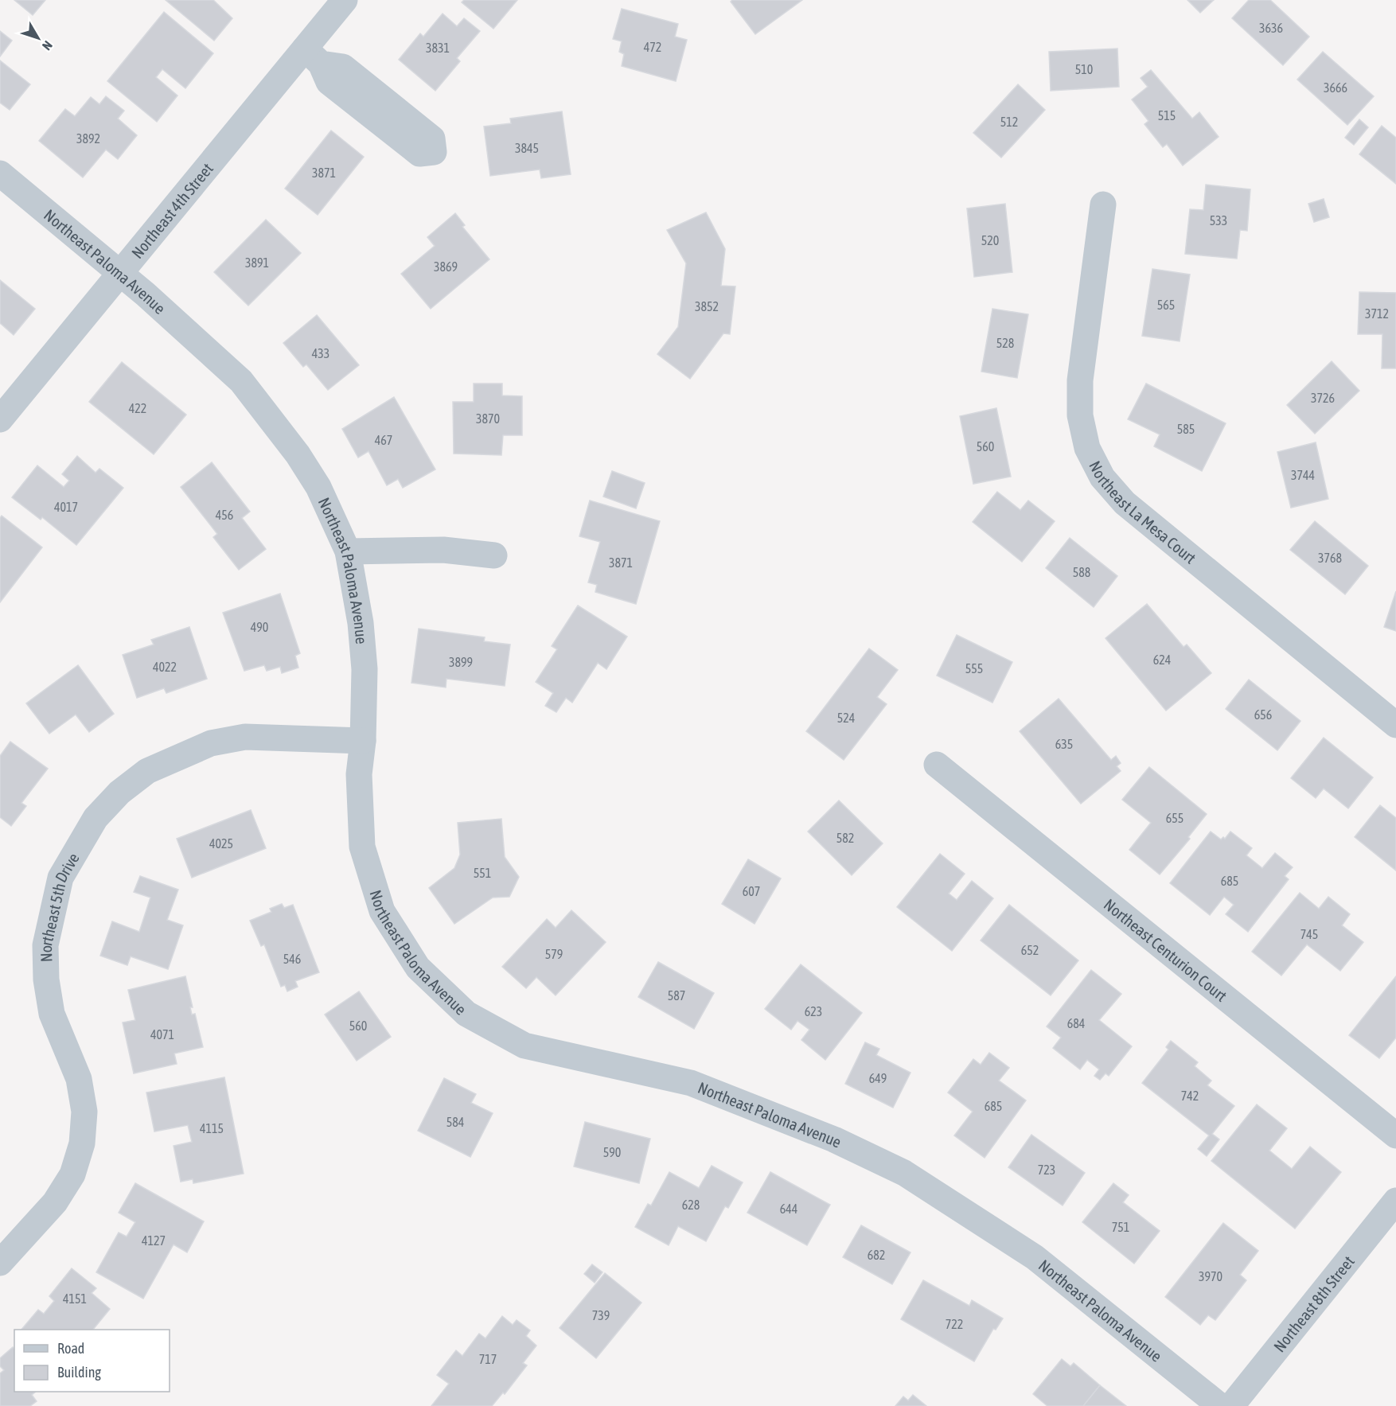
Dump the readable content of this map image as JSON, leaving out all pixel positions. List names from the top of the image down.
{
  "streets": {
    "street": [
      "Northeast 4th Street",
      "Northeast Paloma Avenue",
      "Northeast La Mesa Court",
      "Northeast 5th Drive",
      "Northeast Centurion Court",
      "Northeast 8th Street"
    ]
  },
  "crossings": [
    ["Northeast 4th Street", "Northeast Paloma Avenue"],
    ["Northeast Paloma Avenue", "Northeast 5th Drive"]
  ],
  "house_numbers": [
    "3636",
    "472",
    "3831",
    "510",
    "3666",
    "515",
    "512",
    "3892",
    "3845",
    "3871",
    "533",
    "520",
    "3891",
    "3869",
    "565",
    "3852",
    "3712",
    "528",
    "433",
    "3726",
    "422",
    "3870",
    "585",
    "467",
    "560",
    "3744",
    "4017",
    "456",
    "3768",
    "3871",
    "588",
    "490",
    "624",
    "3899",
    "4022",
    "555",
    "656",
    "524",
    "635",
    "655",
    "582",
    "4025",
    "551",
    "685",
    "607",
    "745",
    "652",
    "579",
    "546",
    "587",
    "623",
    "684",
    "560",
    "4071",
    "649",
    "742",
    "685",
    "584",
    "4115",
    "590",
    "723",
    "628",
    "644",
    "751",
    "4127",
    "682",
    "3970",
    "4151",
    "739",
    "722",
    "717"
  ],
  "legend": ["Road", "Building"],
  "north": "bottom right"
}
